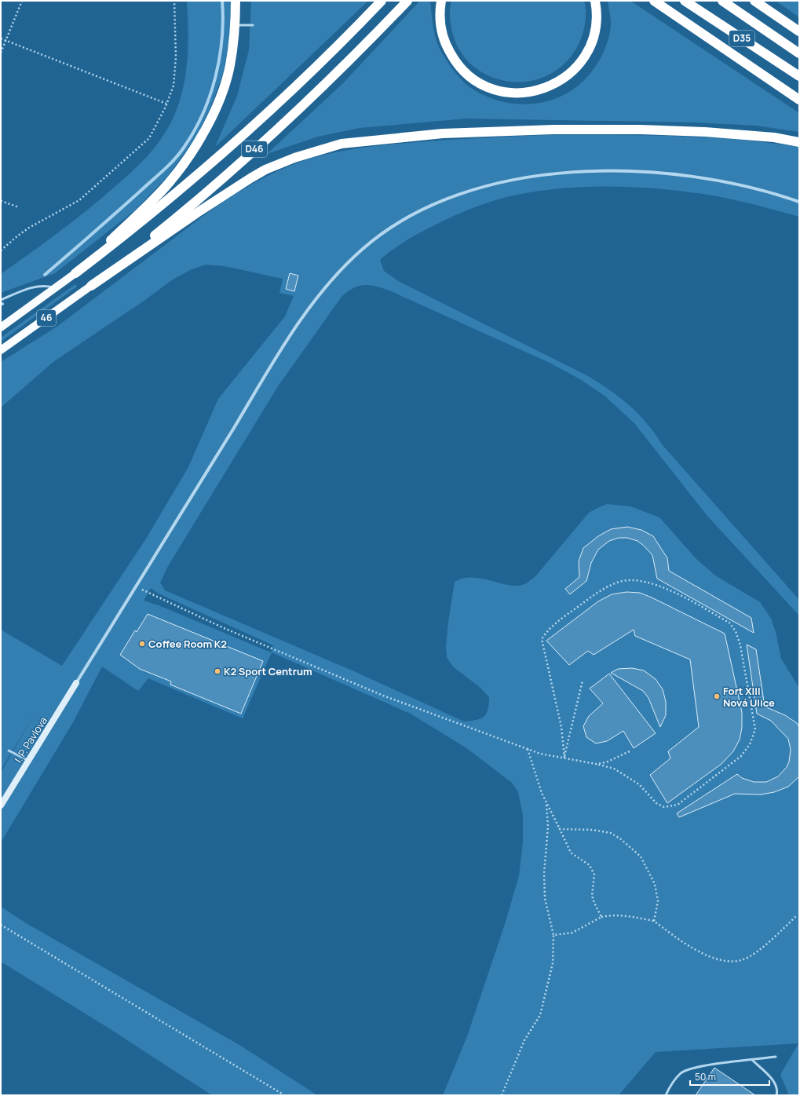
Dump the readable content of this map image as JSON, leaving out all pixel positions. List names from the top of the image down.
{
  "streets": {
    "highway": ["D35", "D46"],
    "main road": ["46"],
    "street": ["I. P. Pavlova"]
  },
  "crossings": [
    ["D46", "46"]
  ],
  "places": ["Coffee Room K2", "K2 Sport Centrum", "Fort XIII Nová Ulice"],
  "scale_bar": "50 m"
}
